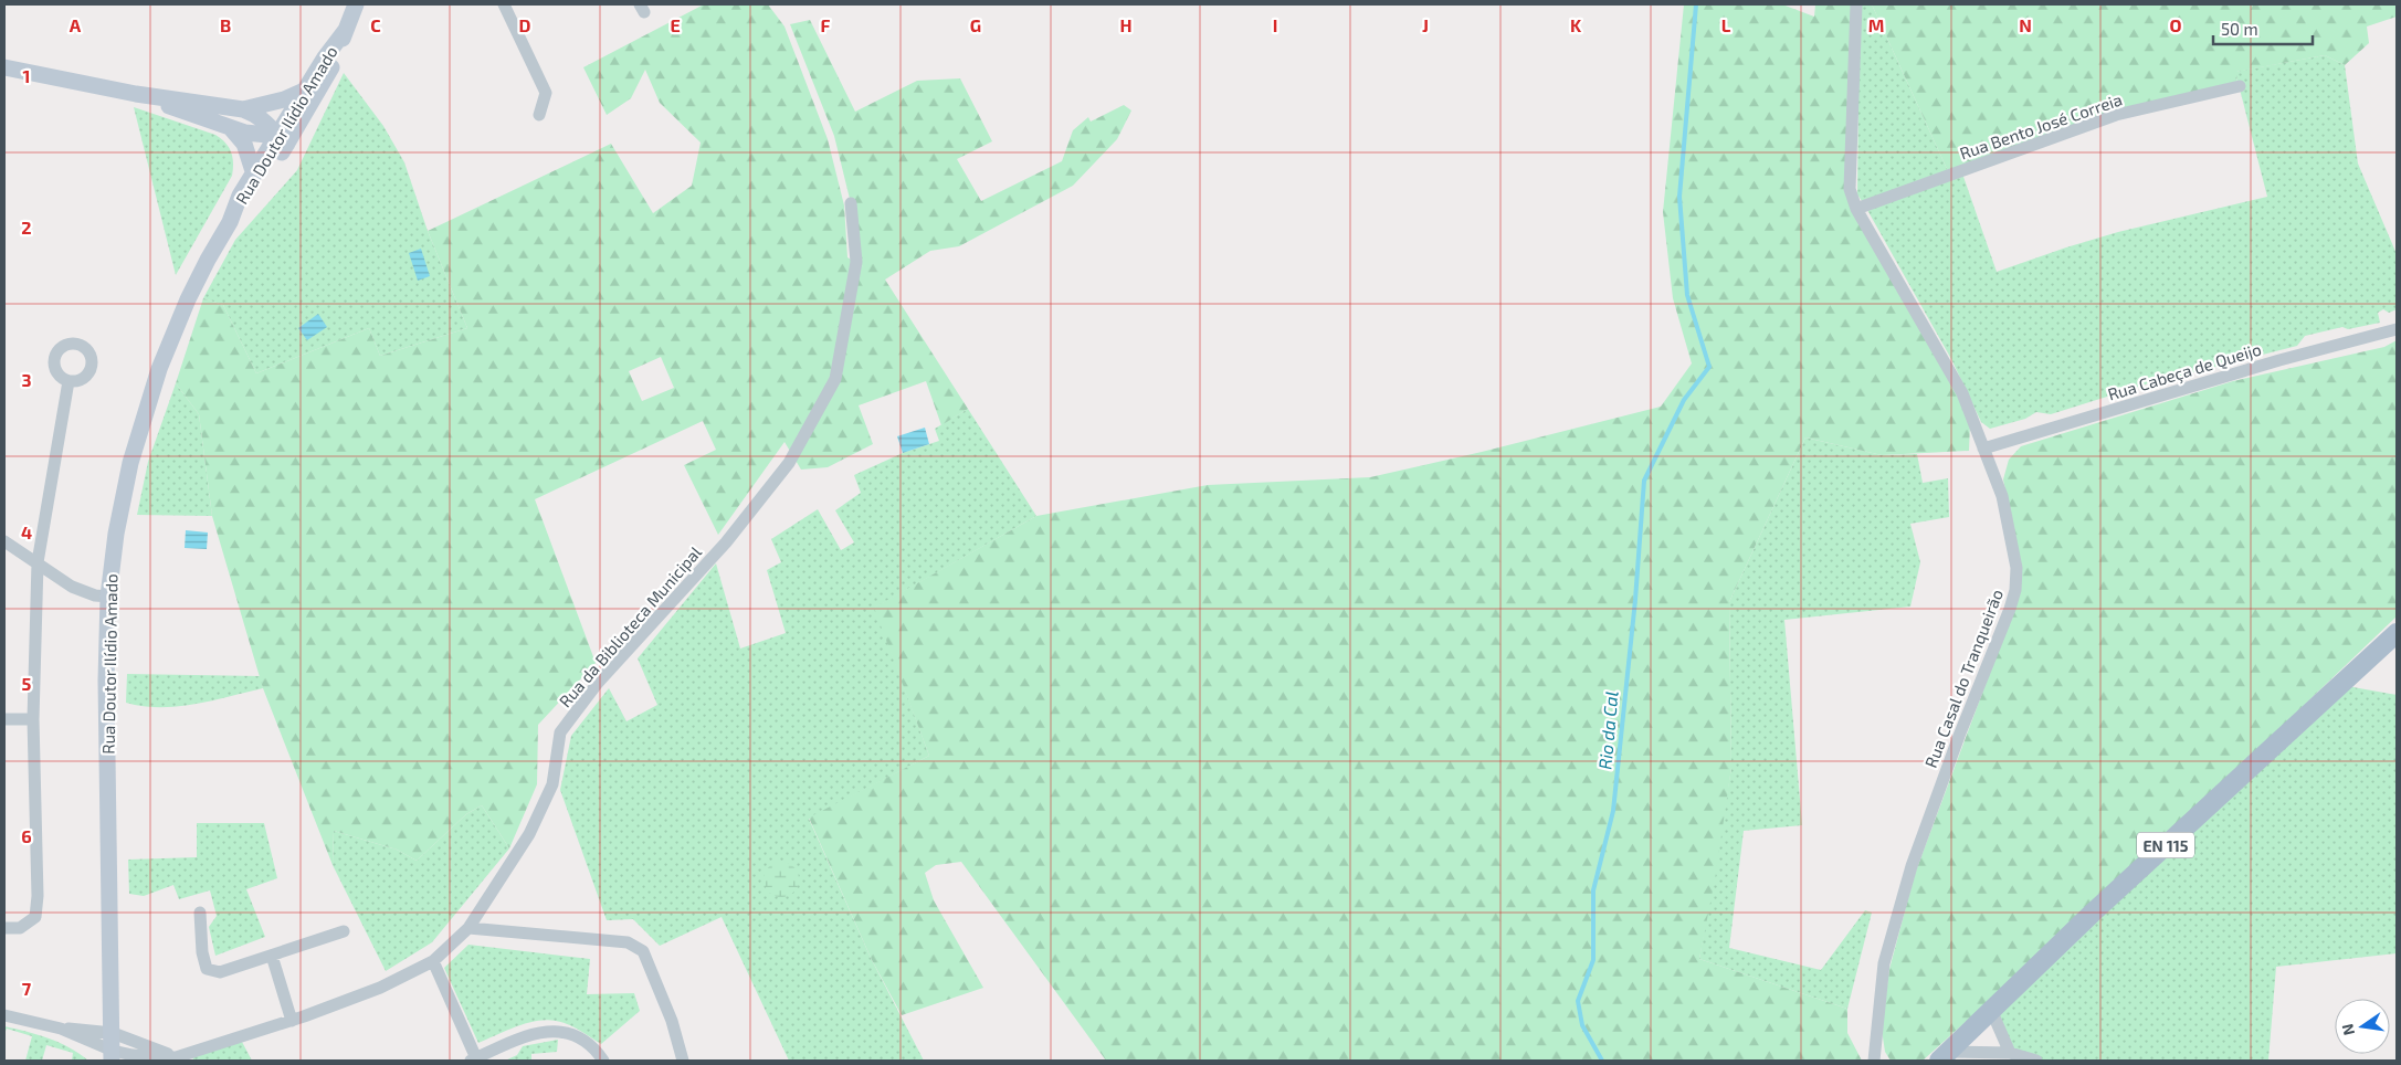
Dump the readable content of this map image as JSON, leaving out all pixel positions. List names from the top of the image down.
{
  "streets": {
    "main road": ["EN 115"],
    "street": [
      "Rua Doutor Ilídio Amado",
      "Rua Bento José Correia",
      "Rua Cabeça de Queijo",
      "Rua da Biblioteca Municipal",
      "Rua Casal do Tranqueirão"
    ]
  },
  "crossings": [
    ["Rua Bento José Correia", "Rua Casal do Tranqueirão"],
    ["Rua Cabeça de Queijo", "Rua Casal do Tranqueirão"]
  ],
  "water": ["Rio da Cal"],
  "scale_bar": "50 m",
  "north": "left",
  "grid": {
    "columns": [
      "A",
      "B",
      "C",
      "D",
      "E",
      "F",
      "G",
      "H",
      "I",
      "J",
      "K",
      "L",
      "M",
      "N",
      "O"
    ],
    "rows": [
      "1",
      "2",
      "3",
      "4",
      "5",
      "6",
      "7"
    ]
  }
}
